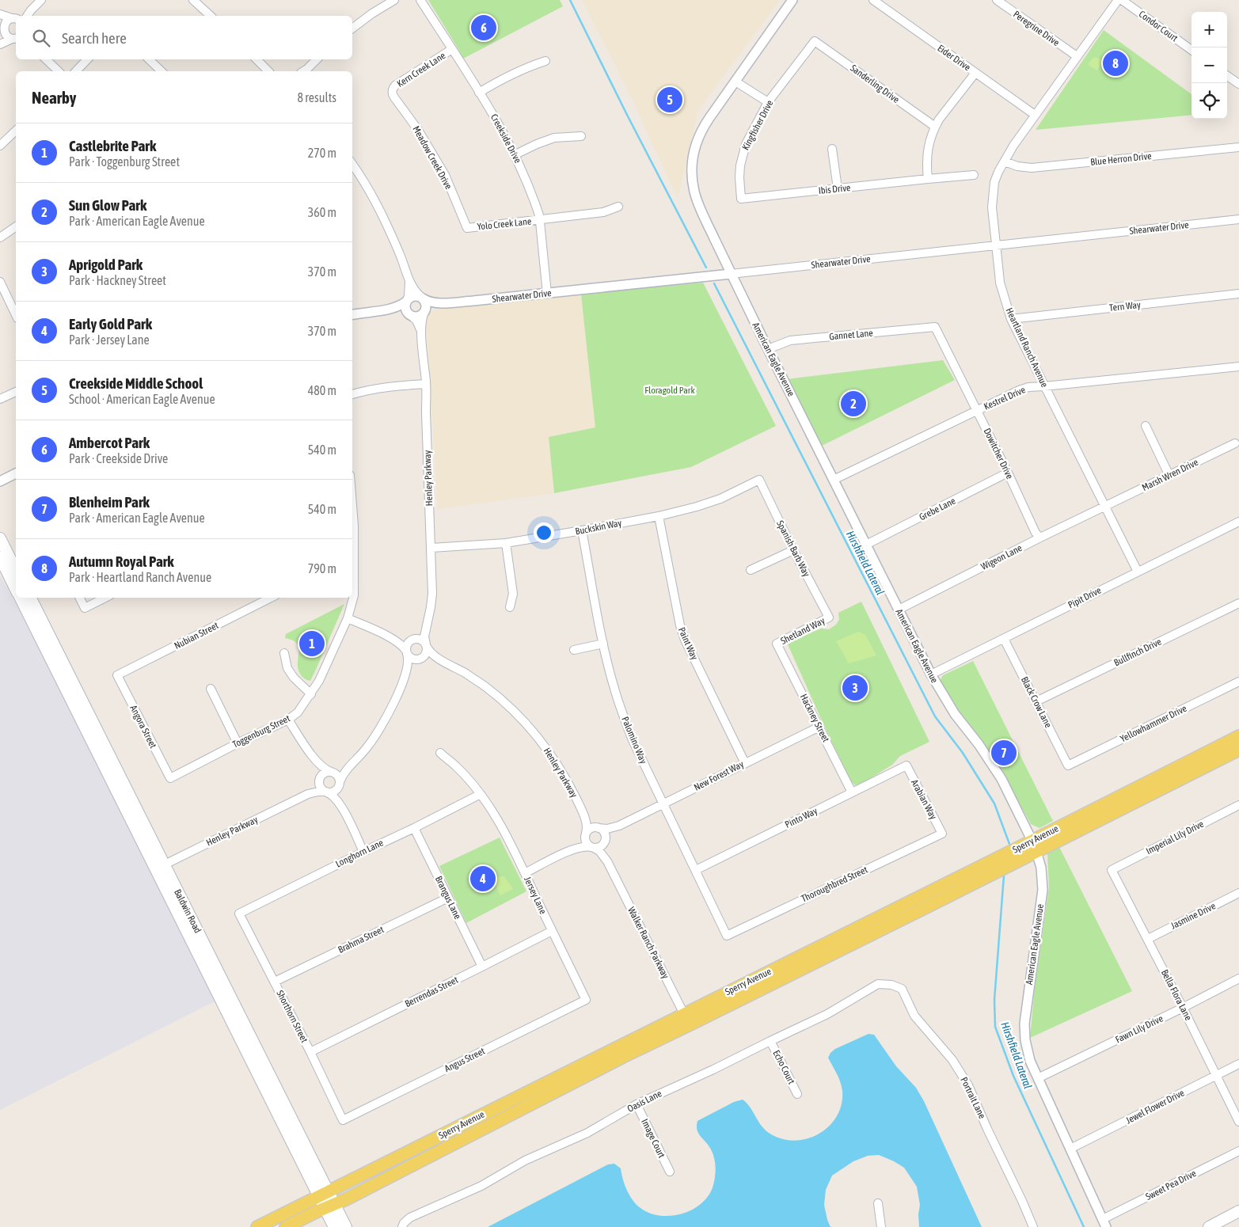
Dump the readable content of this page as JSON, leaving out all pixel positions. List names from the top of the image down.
{
  "streets": {
    "main road": ["Sperry Avenue", "Baldwin Road"],
    "street": [
      "Condor Court",
      "Peregrine Drive",
      "Eider Drive",
      "Kern Creek Lane",
      "Sanderling Drive",
      "Kingfisher Drive",
      "Creekside Drive",
      "Meadow Creek Drive",
      "Blue Herron Drive",
      "Ibis Drive",
      "Yolo Creek Lane",
      "Shearwater Drive",
      "Tern Way",
      "Gannet Lane",
      "Heartland Ranch Avenue",
      "American Eagle Avenue",
      "Kestrel Drive",
      "Dowitcher Drive",
      "Marsh Wren Drive",
      "Henley Parkway",
      "Grebe Lane",
      "Buckskin Way",
      "Spanish Barb Way",
      "Wigeon Lane",
      "Pipit Drive",
      "Shetland Way",
      "Nubian Street",
      "Paint Way",
      "Bullfinch Drive",
      "Black Crow Lane",
      "Hackney Street",
      "Yellowhammer Drive",
      "Angora Street",
      "Toggenburg Street",
      "Palomino Way",
      "New Forest Way",
      "Arabian Way",
      "Pinto Way",
      "Imperial Lily Drive",
      "Longhorn Lane",
      "Thoroughbred Street",
      "Jersey Lane",
      "Brangus Lane",
      "Jasmine Drive",
      "Brahma Street",
      "Walker Ranch Parkway",
      "Berrendas Street",
      "Bella Flora Lane",
      "Shorthorn Street",
      "Fawn Lily Drive",
      "Angus Street",
      "Echo Court",
      "Portrait Lane",
      "Oasis Lane",
      "Jewel Flower Drive",
      "Image Court",
      "Sweet Pea Drive"
    ]
  },
  "crossings": [
    ["Peregrine Drive", "Heartland Ranch Avenue"],
    ["Eider Drive", "Heartland Ranch Avenue"],
    ["Kern Creek Lane", "Creekside Drive"],
    ["Kern Creek Lane", "Meadow Creek Drive"],
    ["Sanderling Drive", "Kingfisher Drive"],
    ["Kingfisher Drive", "Ibis Drive"],
    ["Creekside Drive", "Yolo Creek Lane"],
    ["Creekside Drive", "Shearwater Drive"],
    ["Meadow Creek Drive", "Yolo Creek Lane"],
    ["Blue Herron Drive", "Heartland Ranch Avenue"],
    ["Shearwater Drive", "Heartland Ranch Avenue"],
    ["Shearwater Drive", "American Eagle Avenue"],
    ["Shearwater Drive", "Henley Parkway"],
    ["Tern Way", "Heartland Ranch Avenue"],
    ["Gannet Lane", "American Eagle Avenue"],
    ["Gannet Lane", "Dowitcher Drive"],
    ["Heartland Ranch Avenue", "Kestrel Drive"],
    ["Heartland Ranch Avenue", "Marsh Wren Drive"],
    ["Heartland Ranch Avenue", "Wigeon Lane"],
    ["Heartland Ranch Avenue", "Pipit Drive"],
    ["American Eagle Avenue", "Kestrel Drive"],
    ["American Eagle Avenue", "Grebe Lane"],
    ["American Eagle Avenue", "Wigeon Lane"],
    ["American Eagle Avenue", "Pipit Drive"],
    ["American Eagle Avenue", "Sperry Avenue"],
    ["American Eagle Avenue", "Fawn Lily Drive"],
    ["American Eagle Avenue", "Jewel Flower Drive"],
    ["American Eagle Avenue", "Sweet Pea Drive"],
    ["Kestrel Drive", "Dowitcher Drive"],
    ["Dowitcher Drive", "Grebe Lane"],
    ["Dowitcher Drive", "Wigeon Lane"],
    ["Marsh Wren Drive", "Wigeon Lane"],
    ["Henley Parkway", "Buckskin Way"],
    ["Henley Parkway", "Baldwin Road"],
    ["Buckskin Way", "Spanish Barb Way"],
    ["Buckskin Way", "Paint Way"],
    ["Buckskin Way", "Palomino Way"],
    ["Spanish Barb Way", "Shetland Way"],
    ["Pipit Drive", "Black Crow Lane"],
    ["Shetland Way", "Hackney Street"],
    ["Nubian Street", "Angora Street"],
    ["Paint Way", "New Forest Way"],
    ["Bullfinch Drive", "Black Crow Lane"],
    ["Black Crow Lane", "Yellowhammer Drive"],
    ["Hackney Street", "New Forest Way"],
    ["Hackney Street", "Pinto Way"],
    ["Angora Street", "Toggenburg Street"],
    ["Palomino Way", "New Forest Way"],
    ["Palomino Way", "Pinto Way"],
    ["Palomino Way", "Thoroughbred Street"],
    ["New Forest Way", "Walker Ranch Parkway"],
    ["Arabian Way", "Pinto Way"],
    ["Arabian Way", "Thoroughbred Street"],
    ["Imperial Lily Drive", "Bella Flora Lane"],
    ["Sperry Avenue", "Baldwin Road"],
    ["Sperry Avenue", "Walker Ranch Parkway"],
    ["Longhorn Lane", "Jersey Lane"],
    ["Longhorn Lane", "Brangus Lane"],
    ["Longhorn Lane", "Shorthorn Street"],
    ["Jersey Lane", "Berrendas Street"],
    ["Jersey Lane", "Angus Street"],
    ["Brangus Lane", "Brahma Street"],
    ["Brangus Lane", "Berrendas Street"],
    ["Jasmine Drive", "Bella Flora Lane"],
    ["Brahma Street", "Shorthorn Street"],
    ["Berrendas Street", "Shorthorn Street"],
    ["Bella Flora Lane", "Fawn Lily Drive"],
    ["Bella Flora Lane", "Jewel Flower Drive"],
    ["Shorthorn Street", "Angus Street"],
    ["Echo Court", "Oasis Lane"],
    ["Portrait Lane", "Oasis Lane"],
    ["Oasis Lane", "Image Court"]
  ],
  "water": ["Hirshfield Lateral"],
  "parks": ["Floragold Park"],
  "page": {
    "map_buttons": ["+", "−"],
    "pins": [
      "6",
      "8",
      "5",
      "2",
      "1",
      "3",
      "7",
      "4"
    ],
    "search": "Search here",
    "heading": ["Nearby", "8 results"],
    "list": [
      {
        "mark": "1",
        "name": "Castlebrite Park",
        "note": "Park · Toggenburg Street",
        "value": "270 m"
      },
      {
        "mark": "2",
        "name": "Sun Glow Park",
        "note": "Park · American Eagle Avenue",
        "value": "360 m"
      },
      {
        "mark": "3",
        "name": "Aprigold Park",
        "note": "Park · Hackney Street",
        "value": "370 m"
      },
      {
        "mark": "4",
        "name": "Early Gold Park",
        "note": "Park · Jersey Lane",
        "value": "370 m"
      },
      {
        "mark": "5",
        "name": "Creekside Middle School",
        "note": "School · American Eagle Avenue",
        "value": "480 m"
      },
      {
        "mark": "6",
        "name": "Ambercot Park",
        "note": "Park · Creekside Drive",
        "value": "540 m"
      },
      {
        "mark": "7",
        "name": "Blenheim Park",
        "note": "Park · American Eagle Avenue",
        "value": "540 m"
      },
      {
        "mark": "8",
        "name": "Autumn Royal Park",
        "note": "Park · Heartland Ranch Avenue",
        "value": "790 m"
      }
    ]
  }
}
